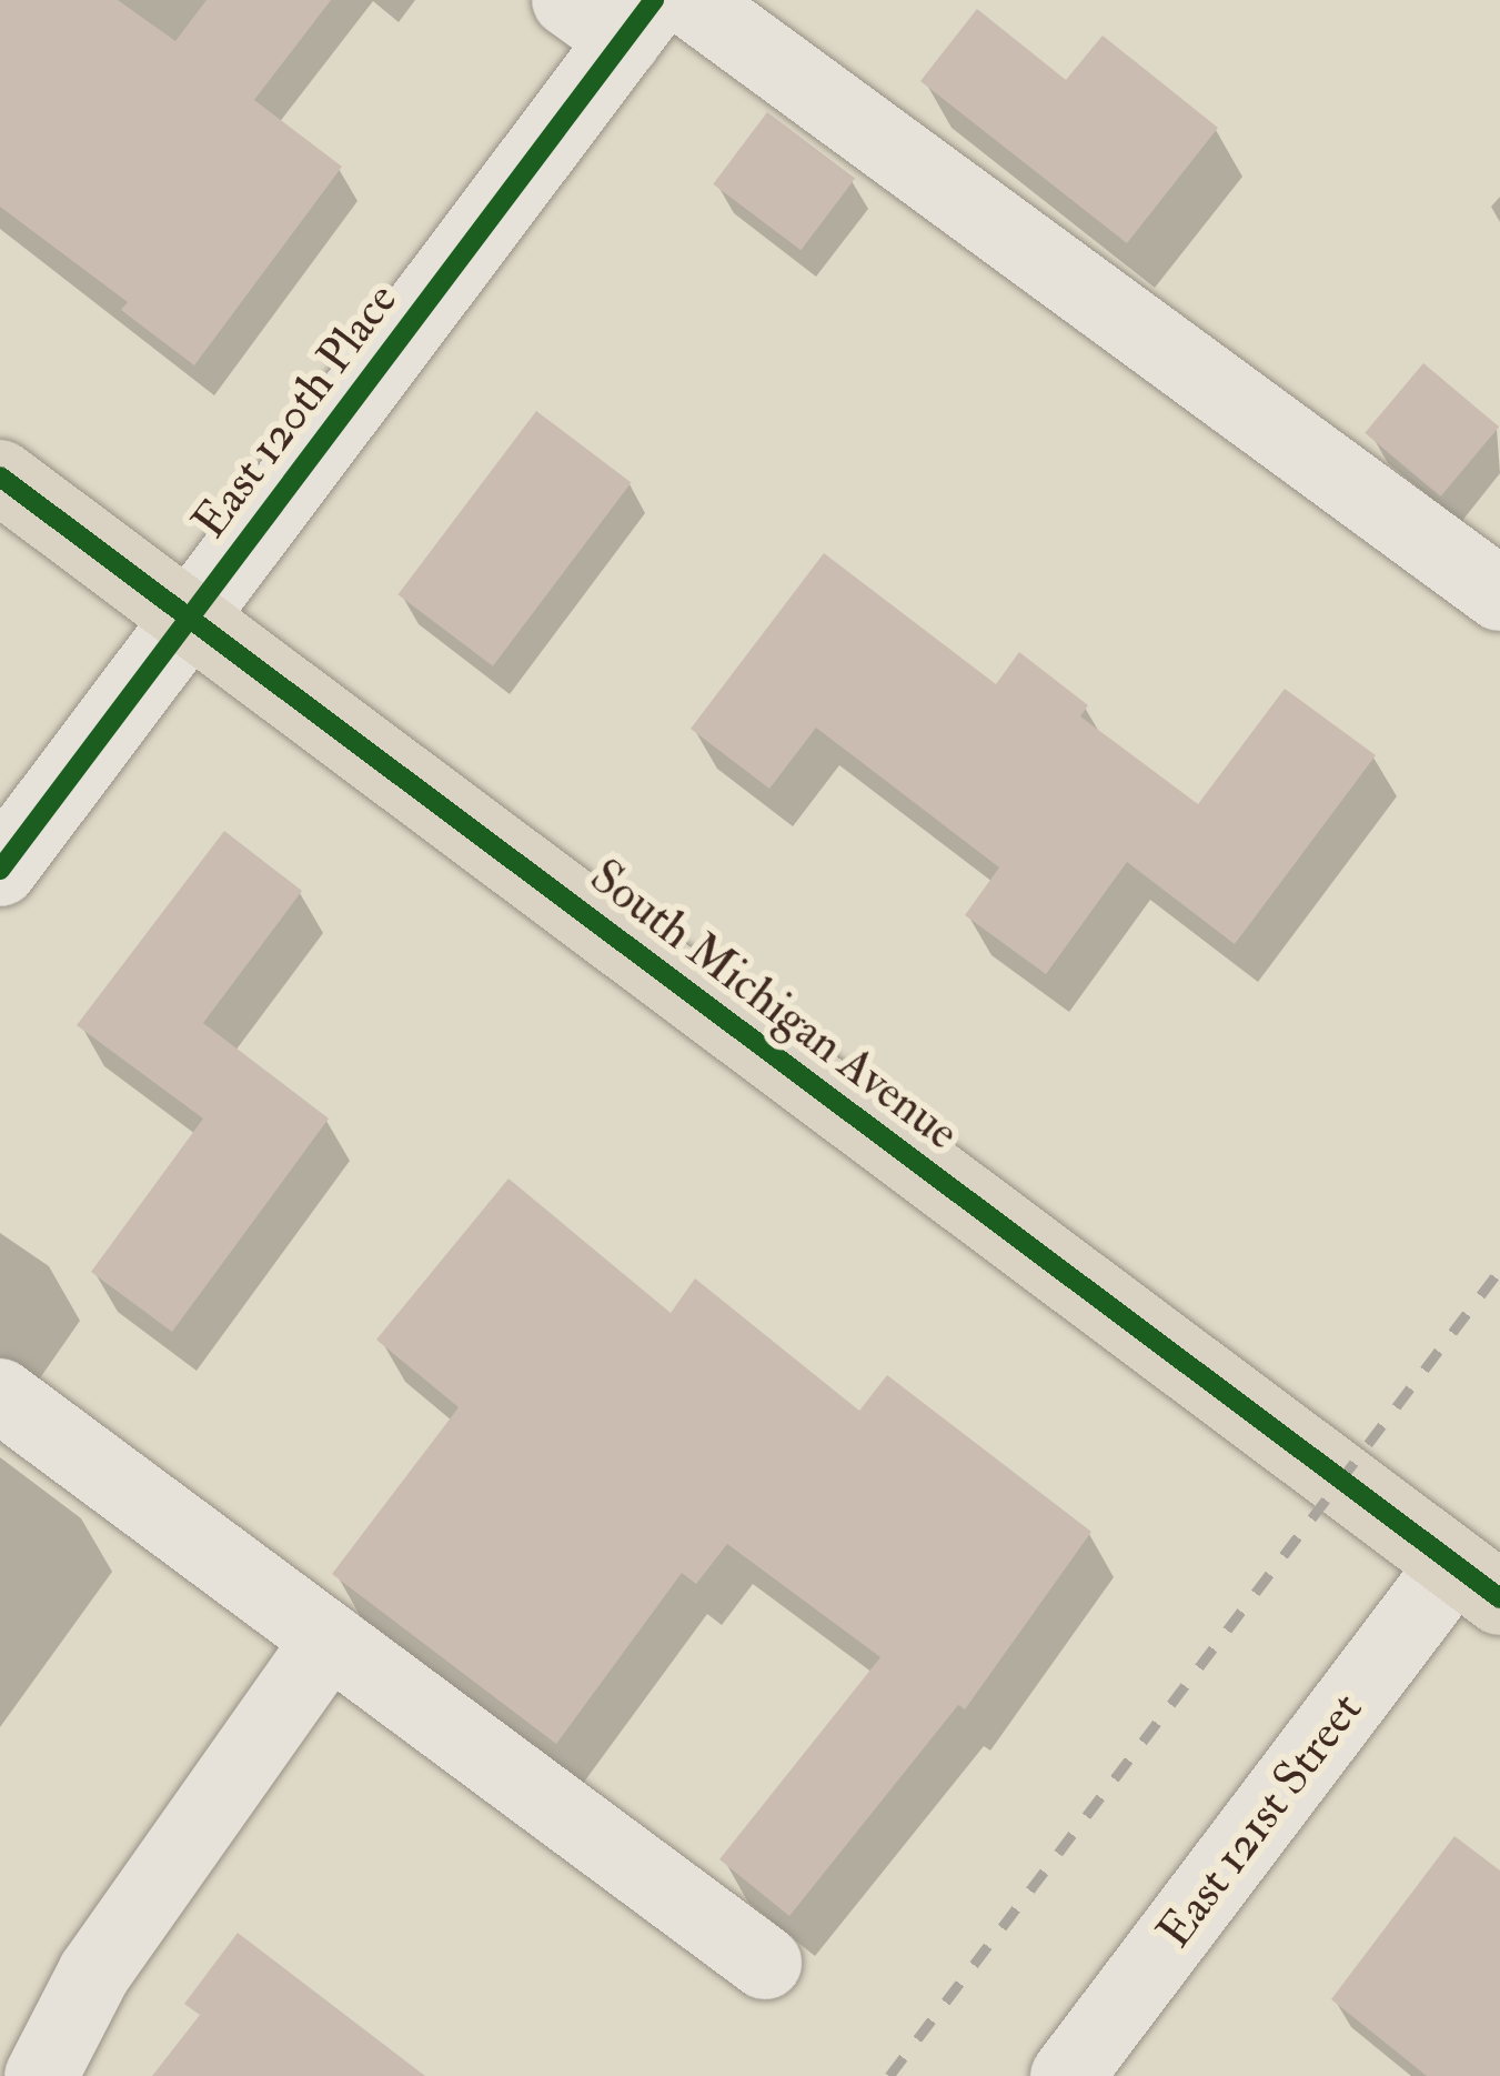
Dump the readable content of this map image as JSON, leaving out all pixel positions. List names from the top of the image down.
{
  "streets": {
    "main road": ["South Michigan Avenue"],
    "street": ["East 120th Place", "East 121st Street"]
  },
  "crossings": [
    ["East 120th Place", "South Michigan Avenue"],
    ["South Michigan Avenue", "East 121st Street"]
  ]
}
